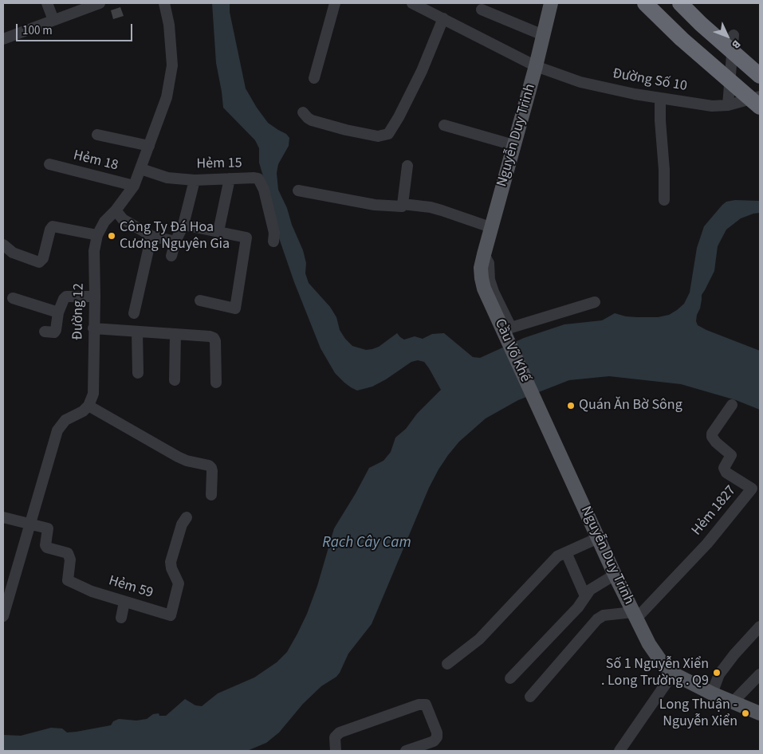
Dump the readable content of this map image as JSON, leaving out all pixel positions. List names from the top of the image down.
{
  "streets": {
    "main road": ["Nguyễn Duy Trinh", "Cầu Võ Khế"],
    "street": [
      "Đường Số 10",
      "Hẻm 18",
      "Hẻm 15",
      "Đường 12",
      "Hẻm 1827",
      "Hẻm 59"
    ]
  },
  "crossings": [
    ["Đường Số 10", "Nguyễn Duy Trinh"],
    ["Nguyễn Duy Trinh", "Cầu Võ Khế"],
    ["Nguyễn Duy Trinh", "Hẻm 1827"],
    ["Hẻm 18", "Đường 12"],
    ["Hẻm 15", "Đường 12"]
  ],
  "water": ["Rạch Cây Cam"],
  "places": [
    "Công Ty Đá Hoa Cương Nguyên Gia",
    "Quán Ăn Bờ Sông",
    "Số 1 Nguyễn Xiển . Long Trường . Q9",
    "Long Thuận - Nguyễn Xiển"
  ],
  "scale_bar": "100 m",
  "north": "bottom right"
}
